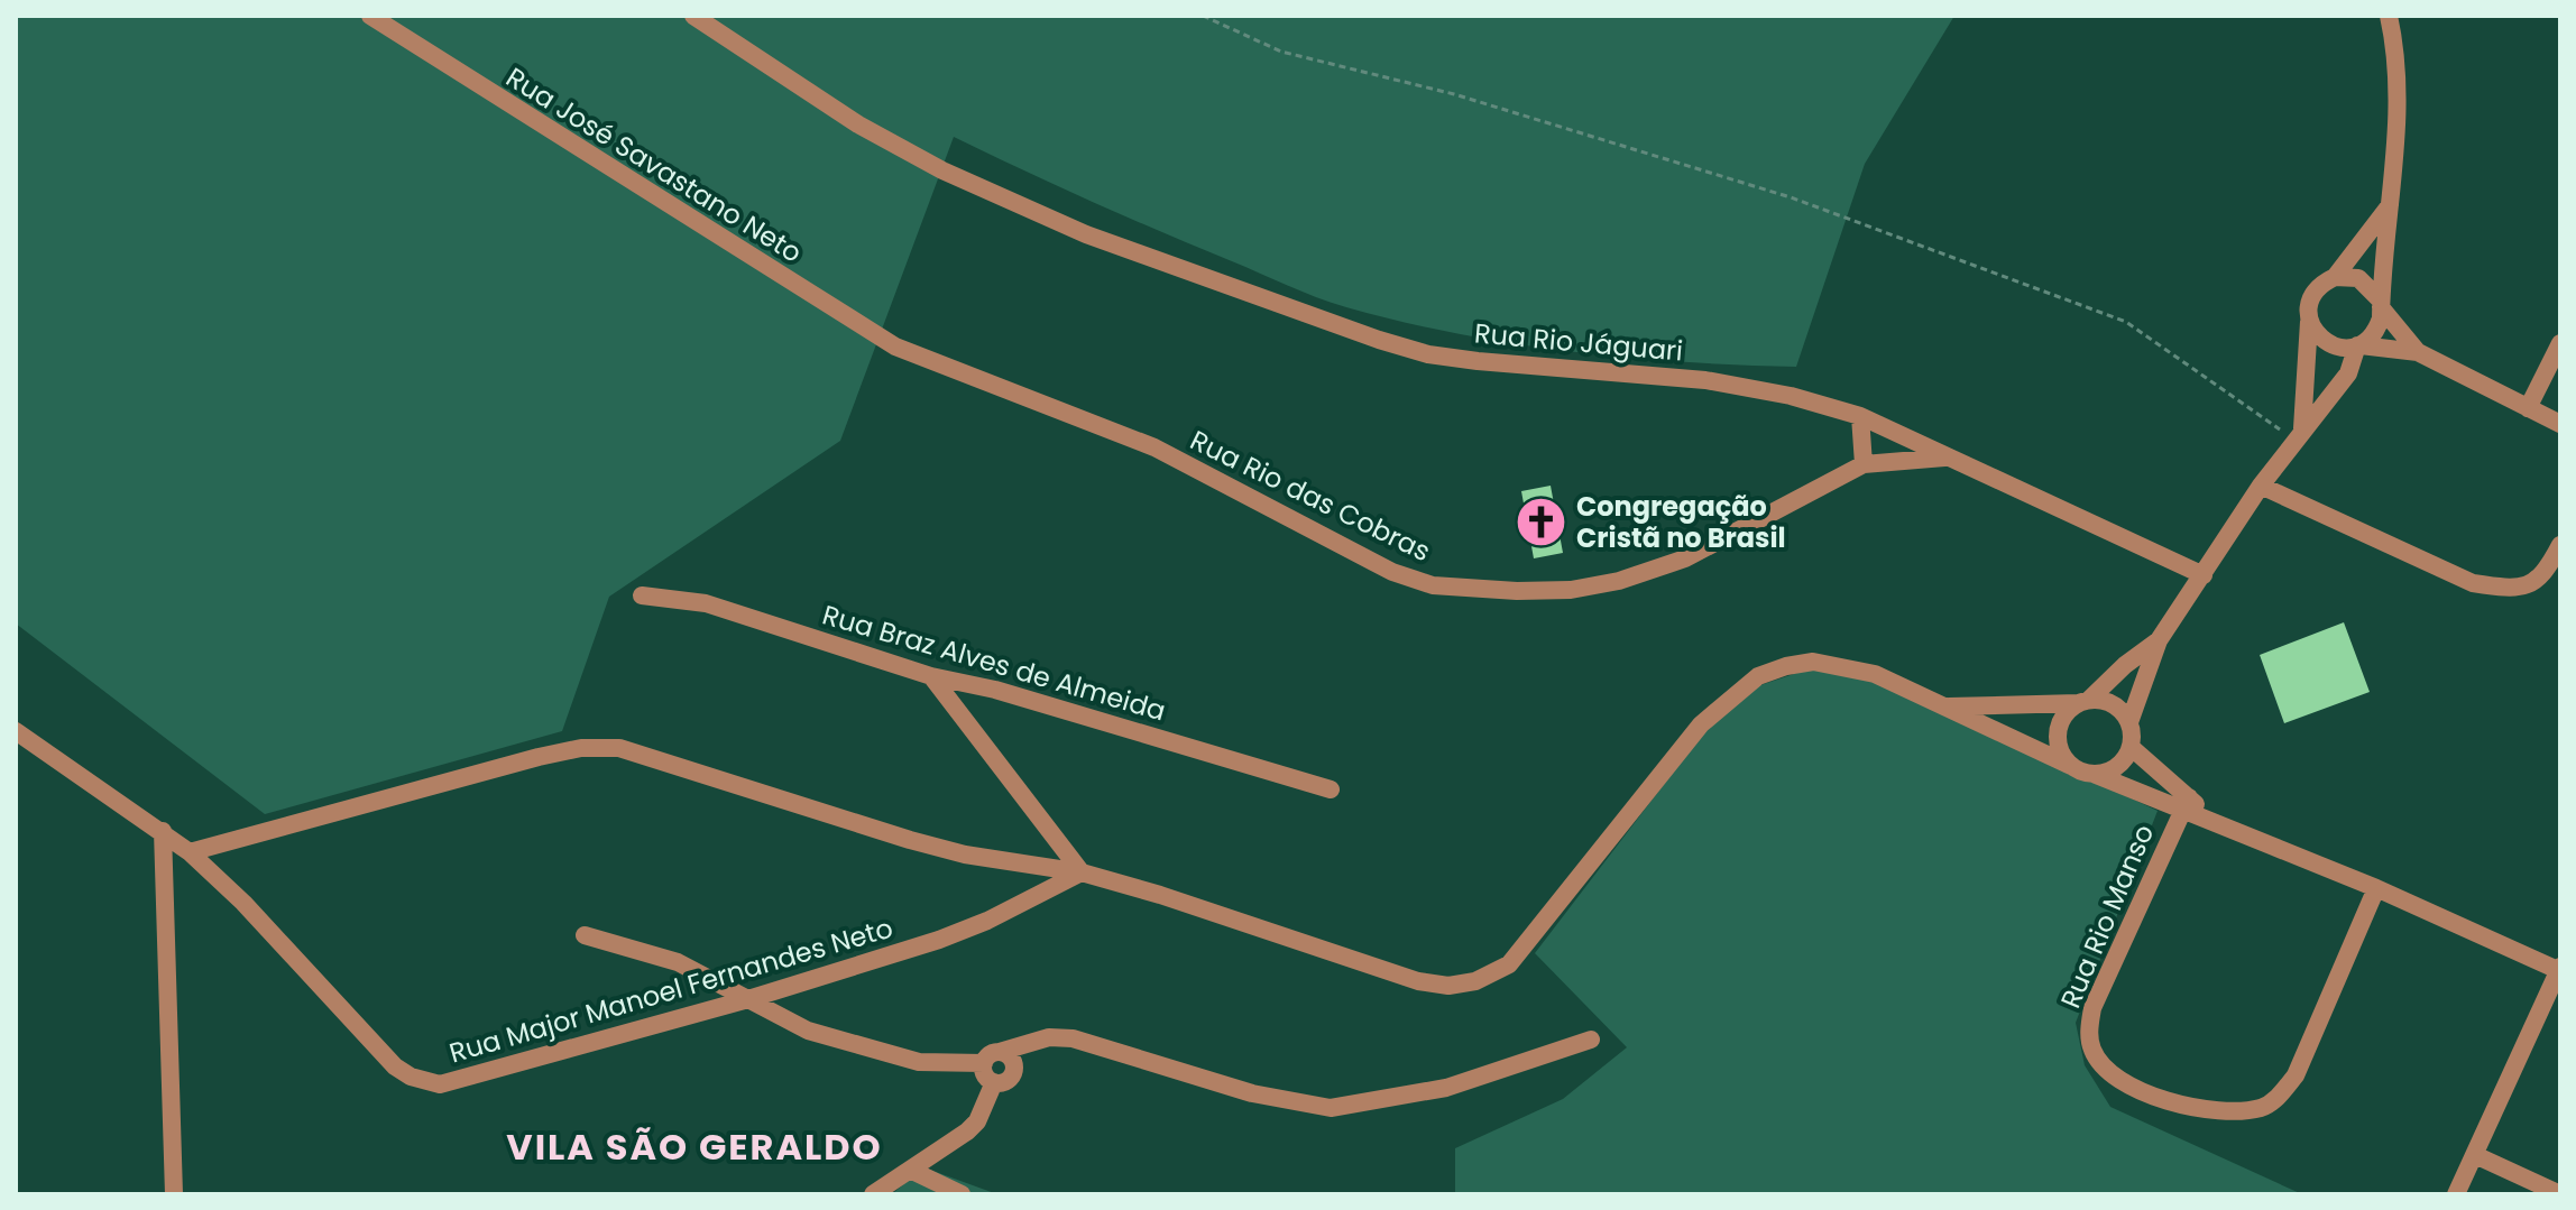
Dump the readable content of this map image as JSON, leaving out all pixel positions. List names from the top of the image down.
{
  "streets": {
    "street": [
      "Rua José Savastano Neto",
      "Rua Rio Jáguari",
      "Rua Rio das Cobras",
      "Rua Braz Alves de Almeida",
      "Rua Rio Manso",
      "Rua Major Manoel Fernandes Neto"
    ]
  },
  "crossings": [
    ["Rua José Savastano Neto", "Rua Rio das Cobras"],
    ["Rua Rio Jáguari", "Rua Rio das Cobras"]
  ],
  "districts": ["VILA SÃO GERALDO"],
  "places": {
    "church": ["Congregação Cristã no Brasil"]
  }
}
